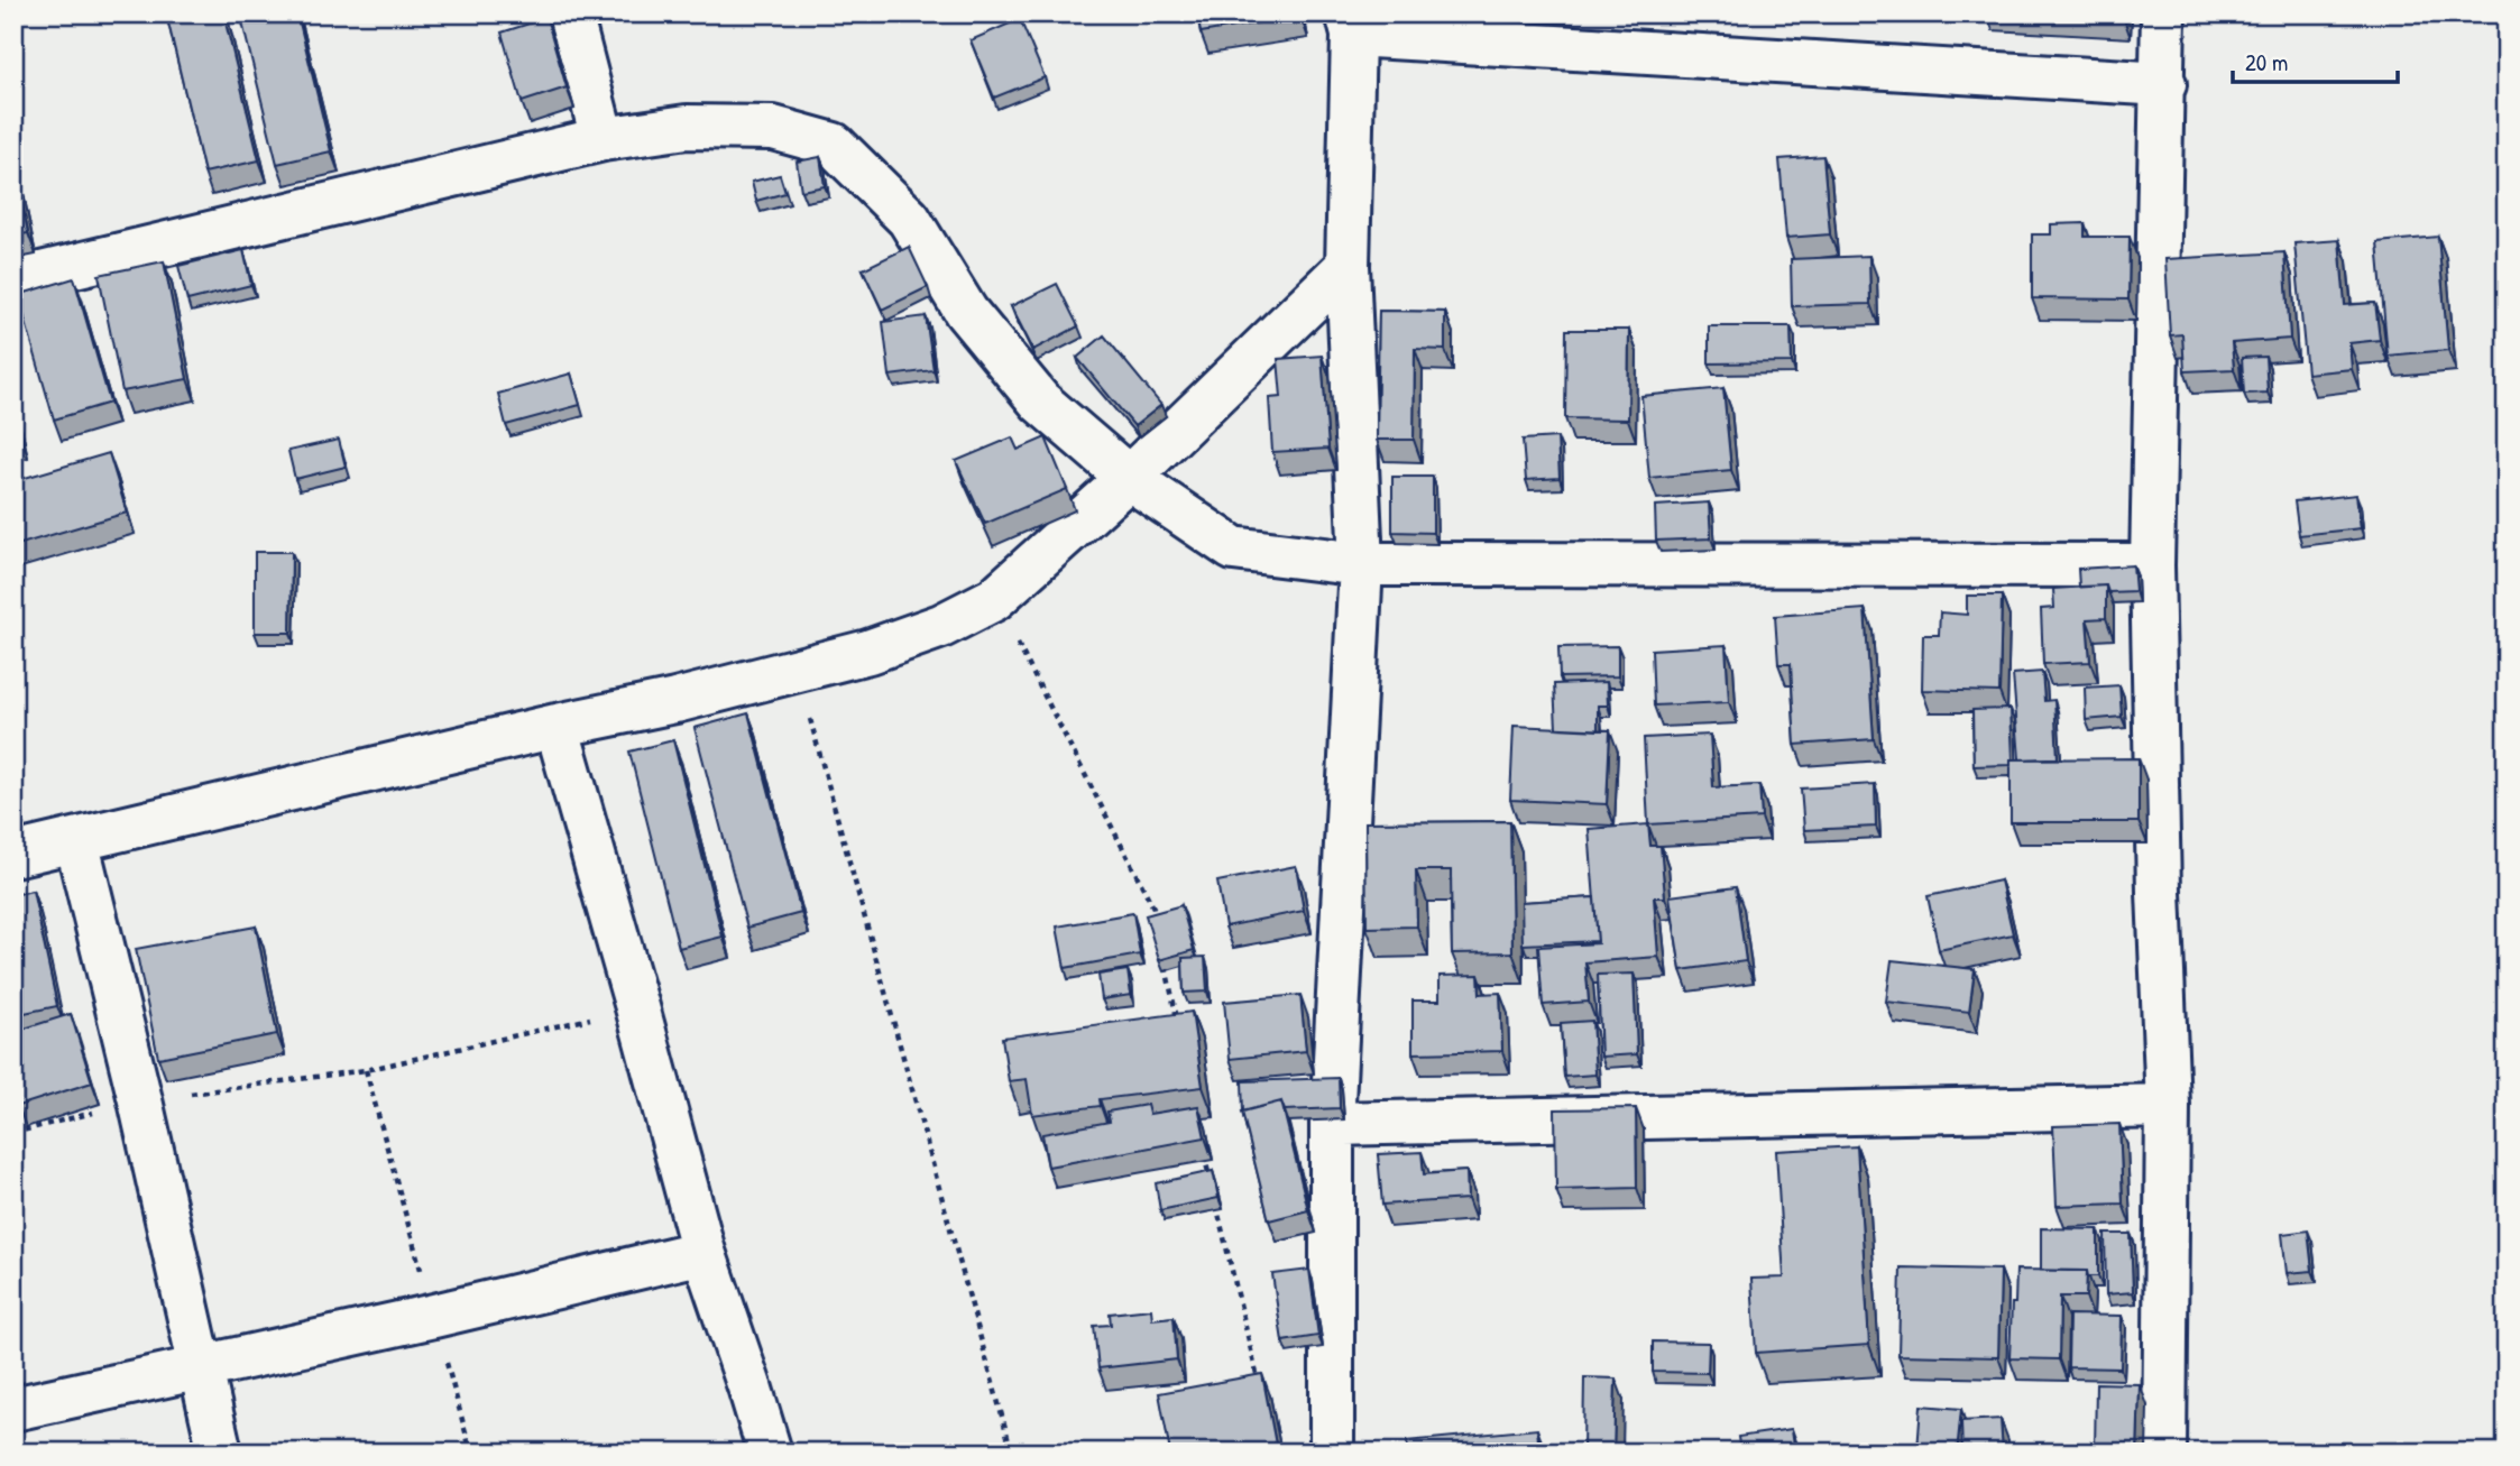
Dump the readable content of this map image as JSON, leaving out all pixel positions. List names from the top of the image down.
{
  "scale_bar": "20 m"
}
